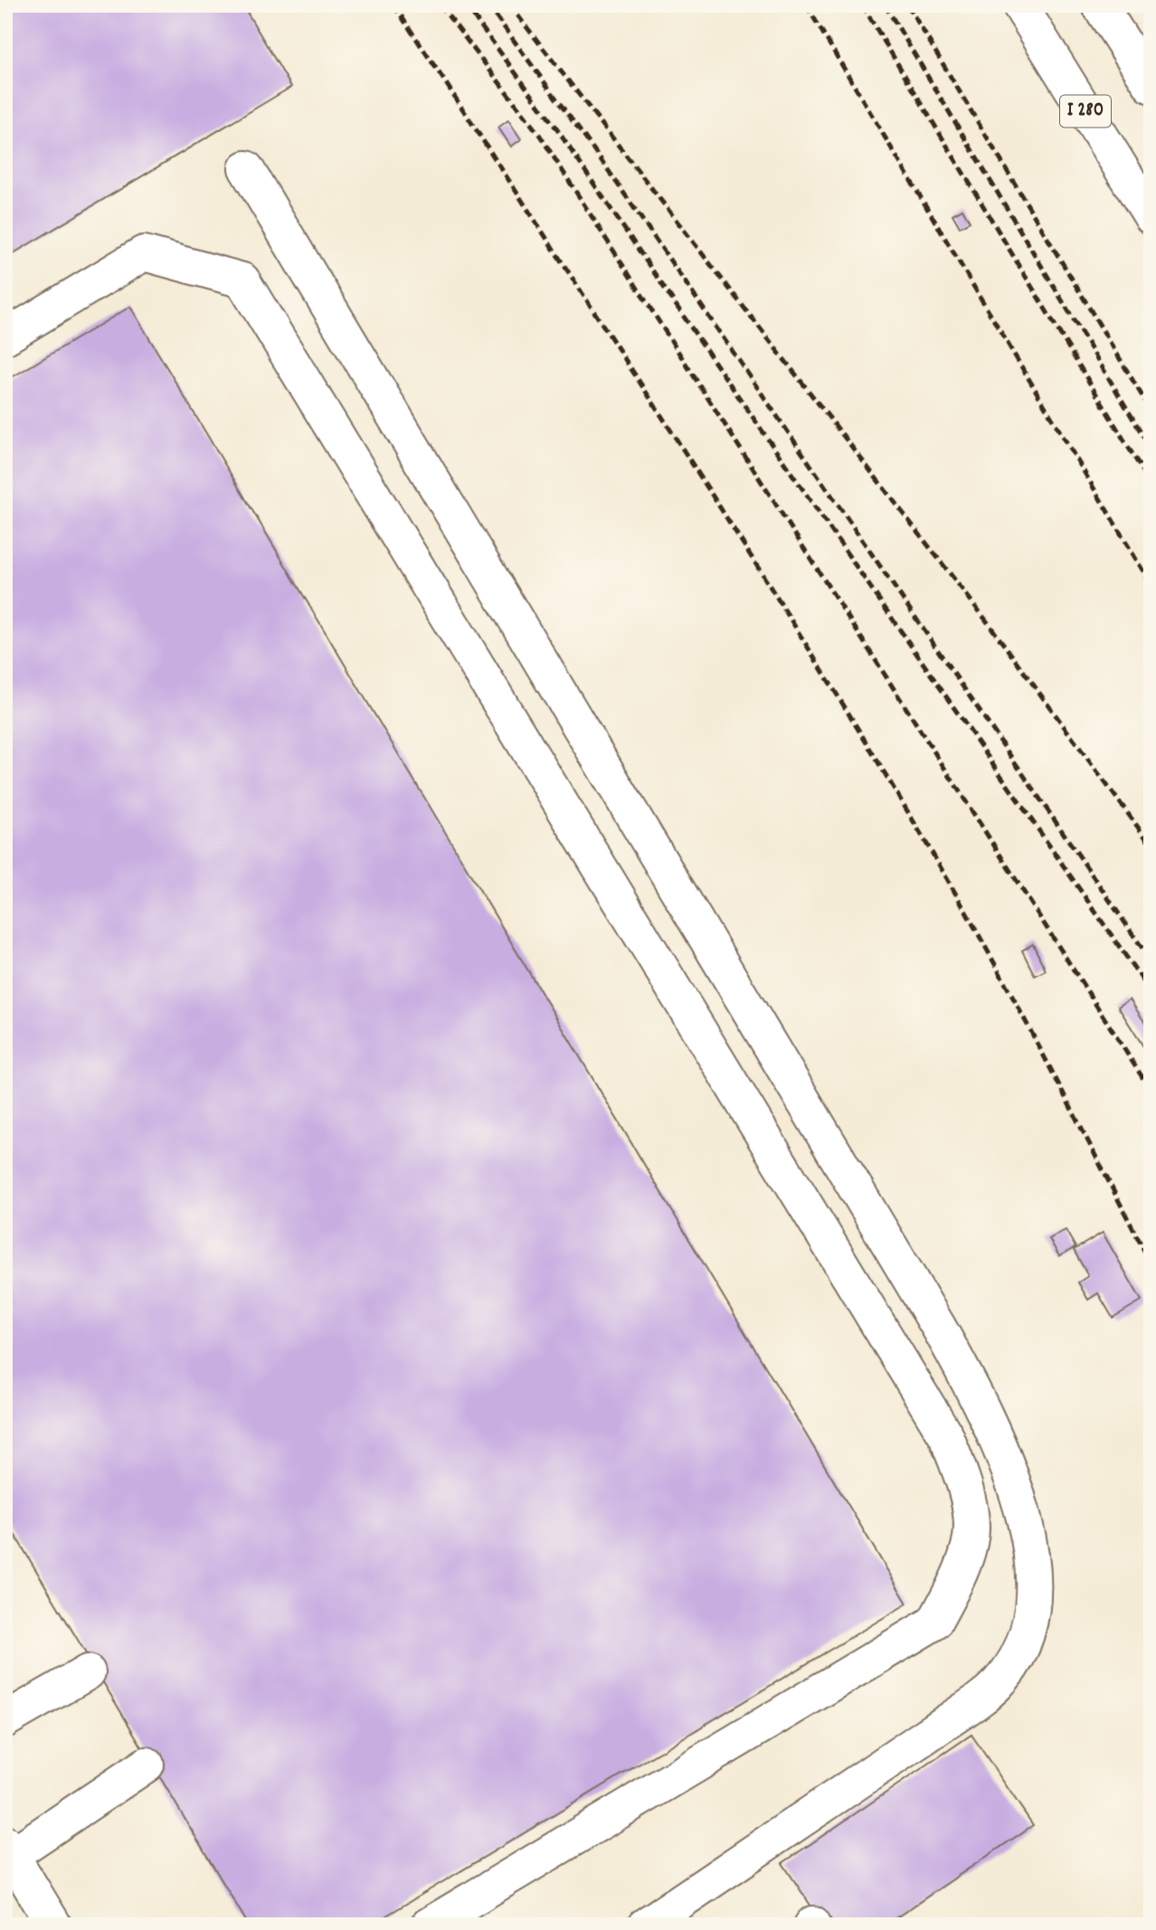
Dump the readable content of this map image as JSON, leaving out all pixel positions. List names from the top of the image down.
{
  "streets": {
    "main road": ["I 280"]
  }
}
